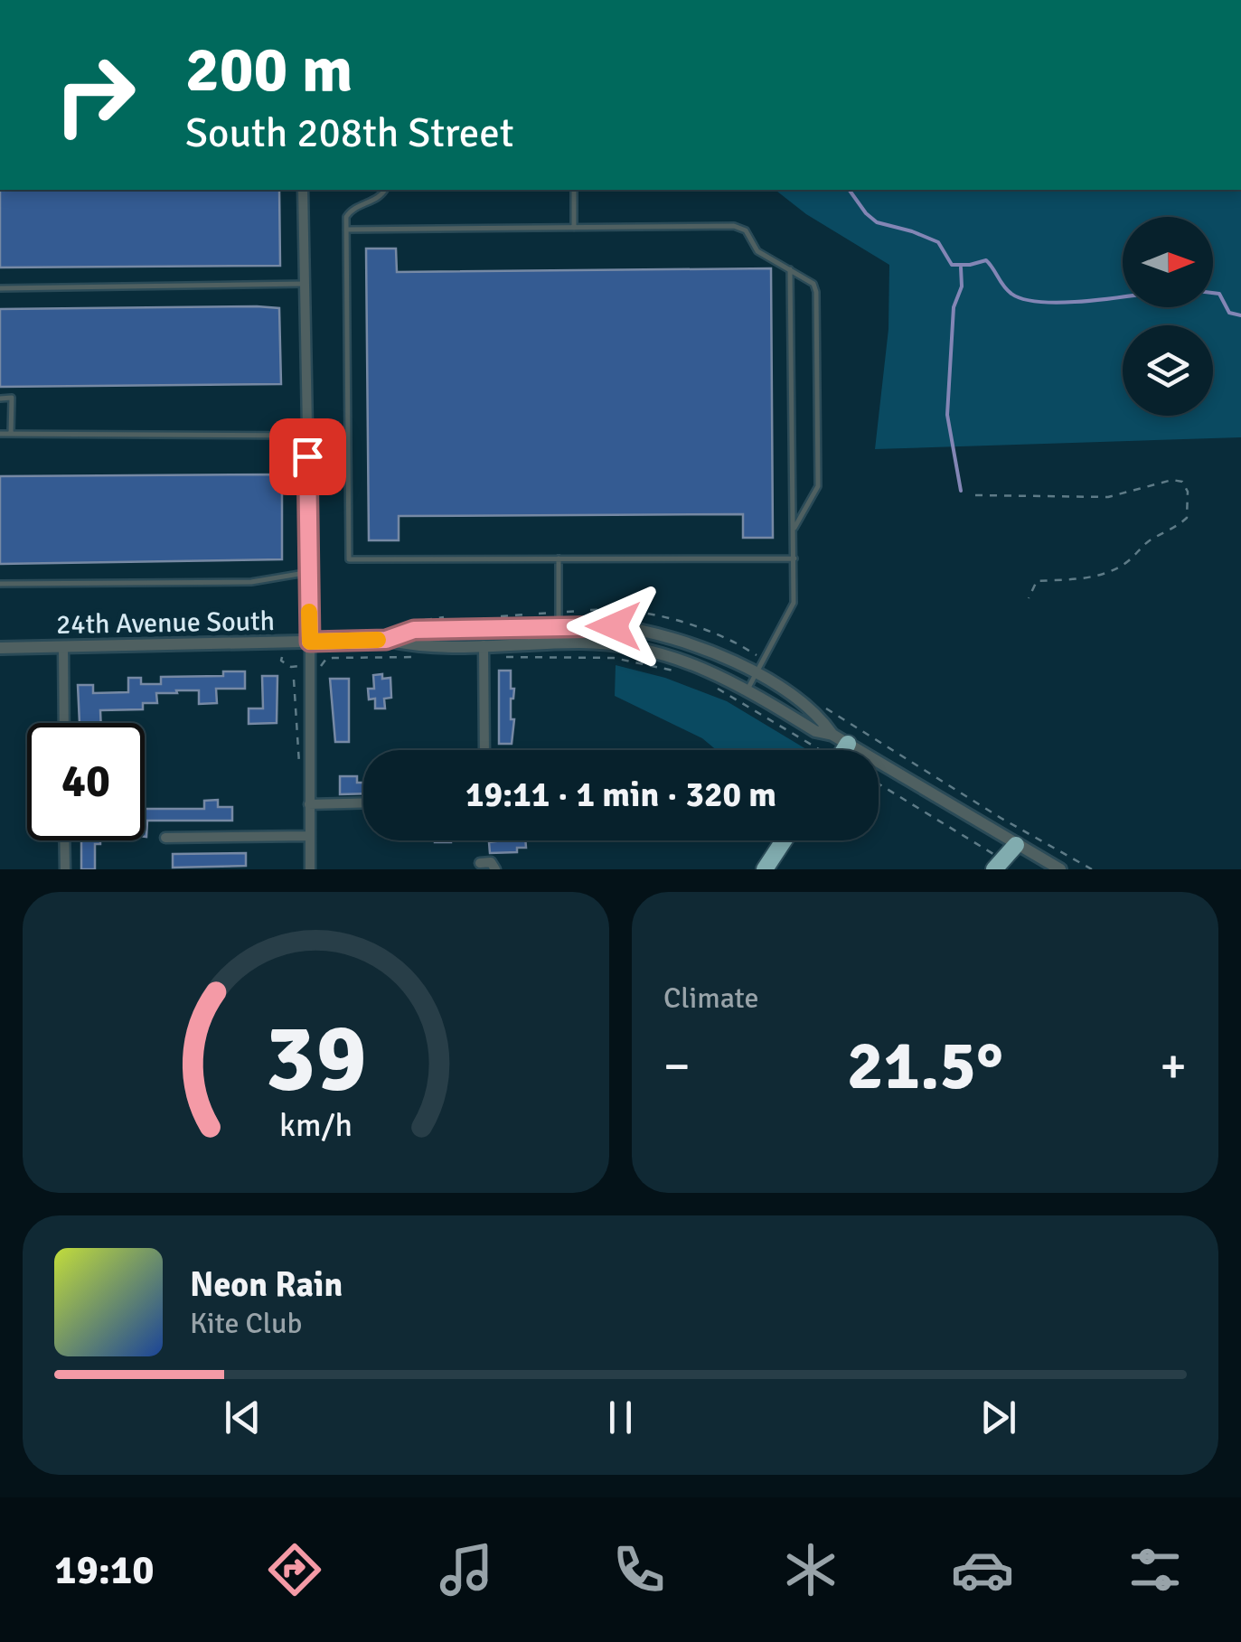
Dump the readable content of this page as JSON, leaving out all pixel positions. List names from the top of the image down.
{
  "streets": {
    "street": ["24th Avenue South"]
  },
  "north": "right",
  "page": {
    "turn": ["200 m", "South 208th Street"],
    "limit": "40",
    "trip": "19:11 · 1 min · 320 m",
    "tile": "Climate",
    "heat": ["−", "21.5°", "+"],
    "song": ["Neon Rain", "Kite Club"],
    "tabs": "19:10",
    "gauge": ["39", "km/h"]
  }
}
